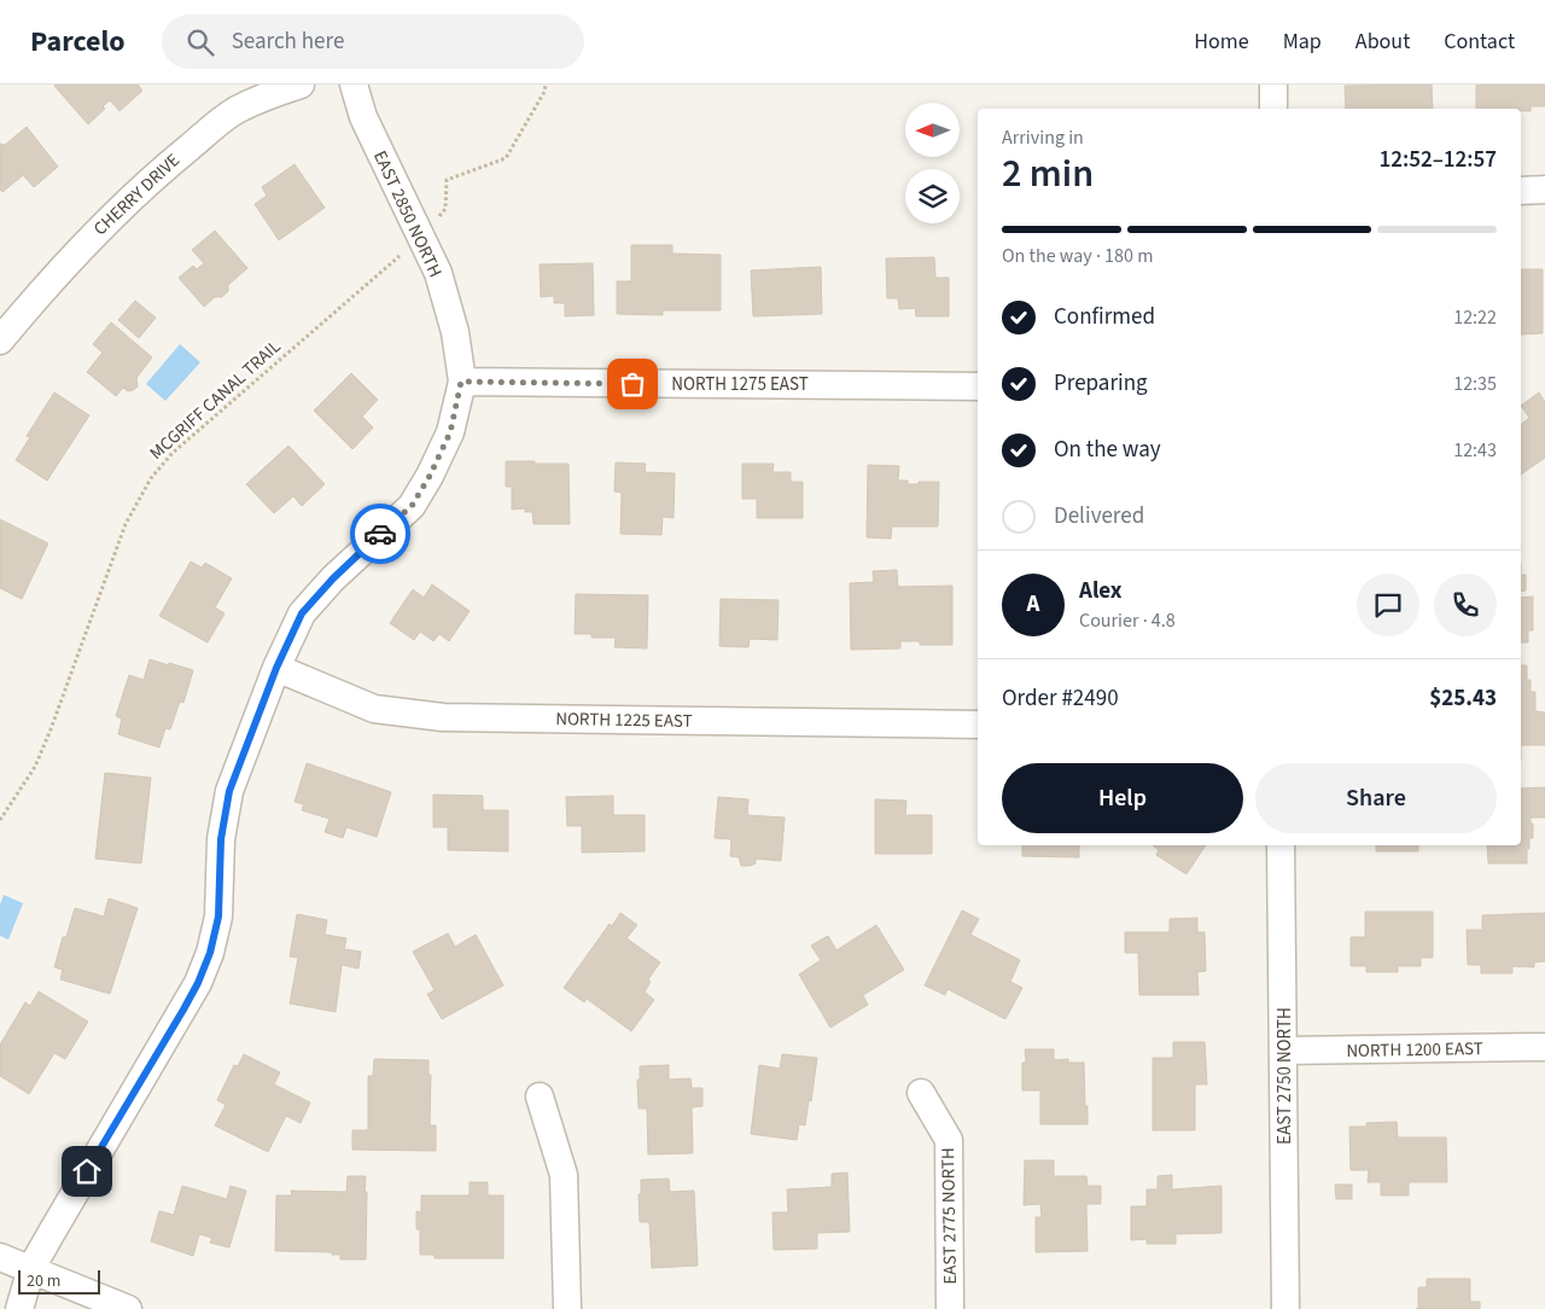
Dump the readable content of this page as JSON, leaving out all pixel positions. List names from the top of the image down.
{
  "streets": {
    "street": [
      "CHERRY DRIVE",
      "EAST 2850 NORTH",
      "NORTH 1275 EAST",
      "NORTH 1225 EAST",
      "NORTH 1200 EAST",
      "EAST 2750 NORTH",
      "EAST 2775 NORTH"
    ],
    "path": ["MCGRIFF CANAL TRAIL"]
  },
  "crossings": [
    ["EAST 2850 NORTH", "NORTH 1275 EAST"],
    ["EAST 2850 NORTH", "MCGRIFF CANAL TRAIL"],
    ["EAST 2850 NORTH", "NORTH 1225 EAST"],
    ["NORTH 1200 EAST", "EAST 2750 NORTH"]
  ],
  "scale_bar": "20 m",
  "north": "left",
  "page": {
    "header": "Parcelo",
    "search": "Search here",
    "nav": [
      "Home",
      "Map",
      "About",
      "Contact"
    ],
    "heading": ["2 min", "Arriving in", "12:52–12:57"],
    "panel": [
      "Alex",
      "Courier · 4.8",
      "Order #2490",
      "$25.43"
    ],
    "bar": "On the way · 180 m",
    "list": [
      ["Confirmed", "12:22"],
      ["Preparing", "12:35"],
      ["On the way", "12:43"],
      "Delivered"
    ],
    "round": "A",
    "buttons": ["Help", "Share"],
    "scale": "20 m"
  }
}
